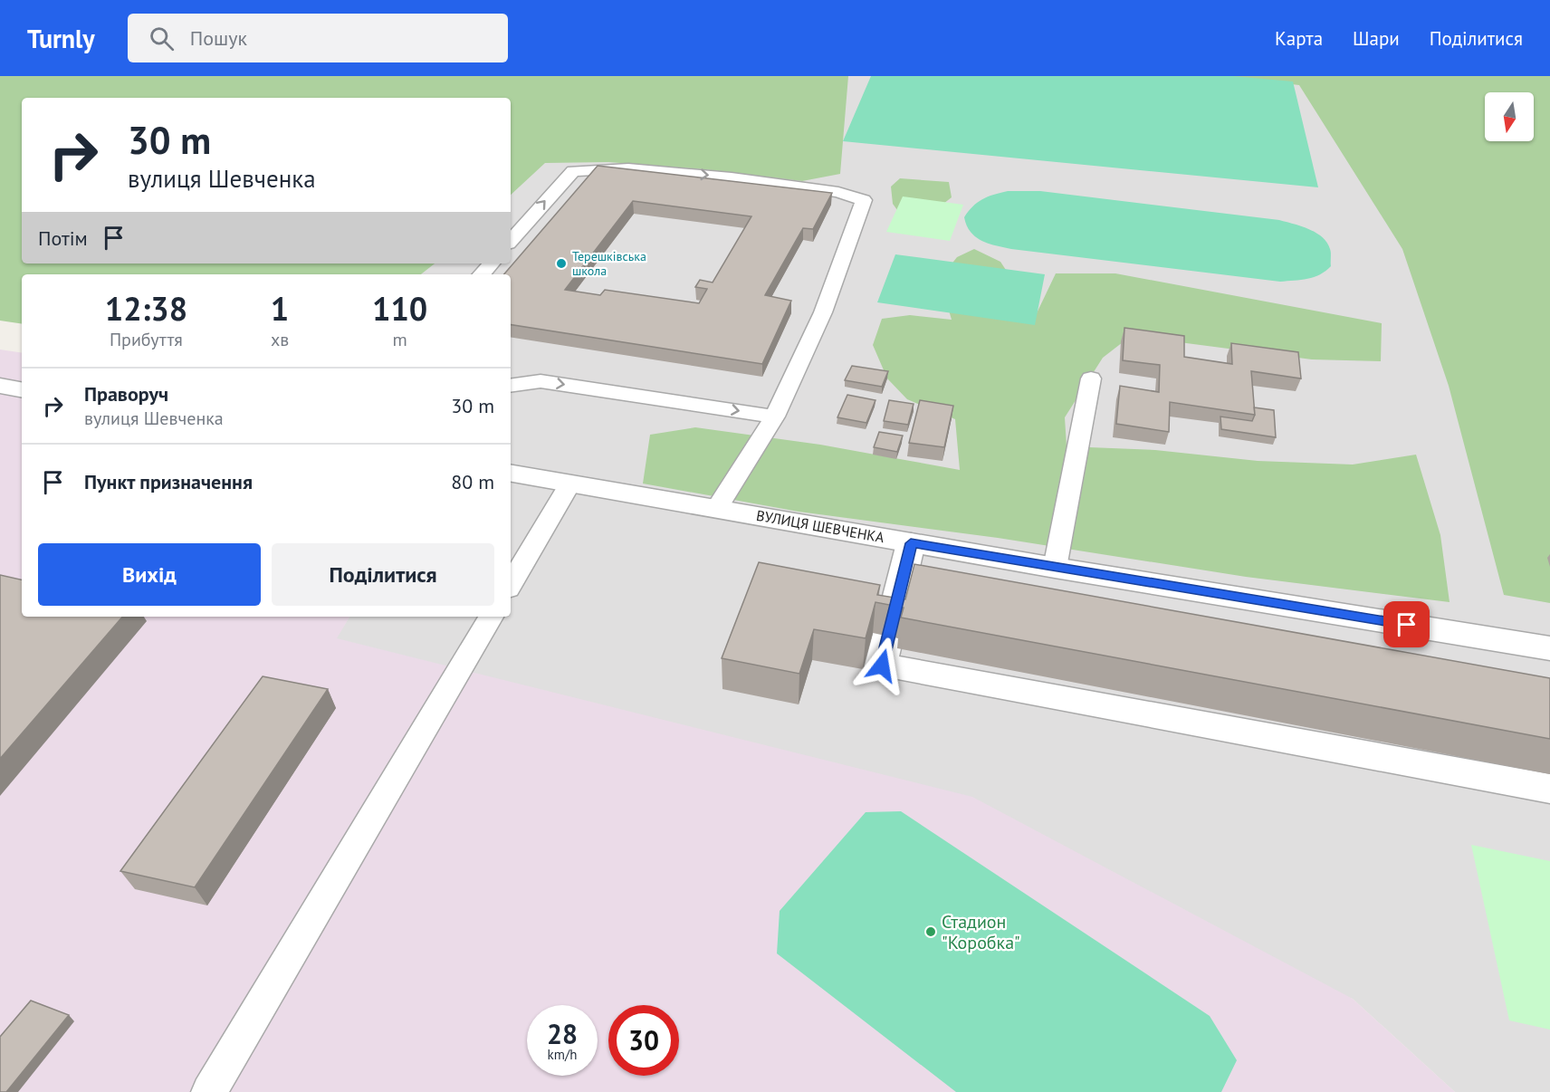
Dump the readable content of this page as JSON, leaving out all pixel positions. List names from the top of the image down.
{
  "streets": {
    "street": ["ВУЛИЦЯ ШЕВЧЕНКА"]
  },
  "places": ["Терешківська школа", "Стадион \"Коробка\""],
  "north": "bottom",
  "page": {
    "header": "Turnly",
    "search": "Пошук",
    "nav": ["Карта", "Шари", "Поділитися"],
    "turn": ["30 m", "вулиця Шевченка"],
    "then": "Потім",
    "eta": [
      "12:38",
      "Прибуття",
      "1",
      "хв",
      "110",
      "m"
    ],
    "list": [
      {
        "name": "Праворуч",
        "note": "вулиця Шевченка",
        "value": "30 m"
      },
      {
        "name": "Пункт призначення",
        "value": "80 m"
      }
    ],
    "buttons": ["Вихід", "Поділитися"],
    "speed": "28 km/h",
    "limit": "30"
  }
}
